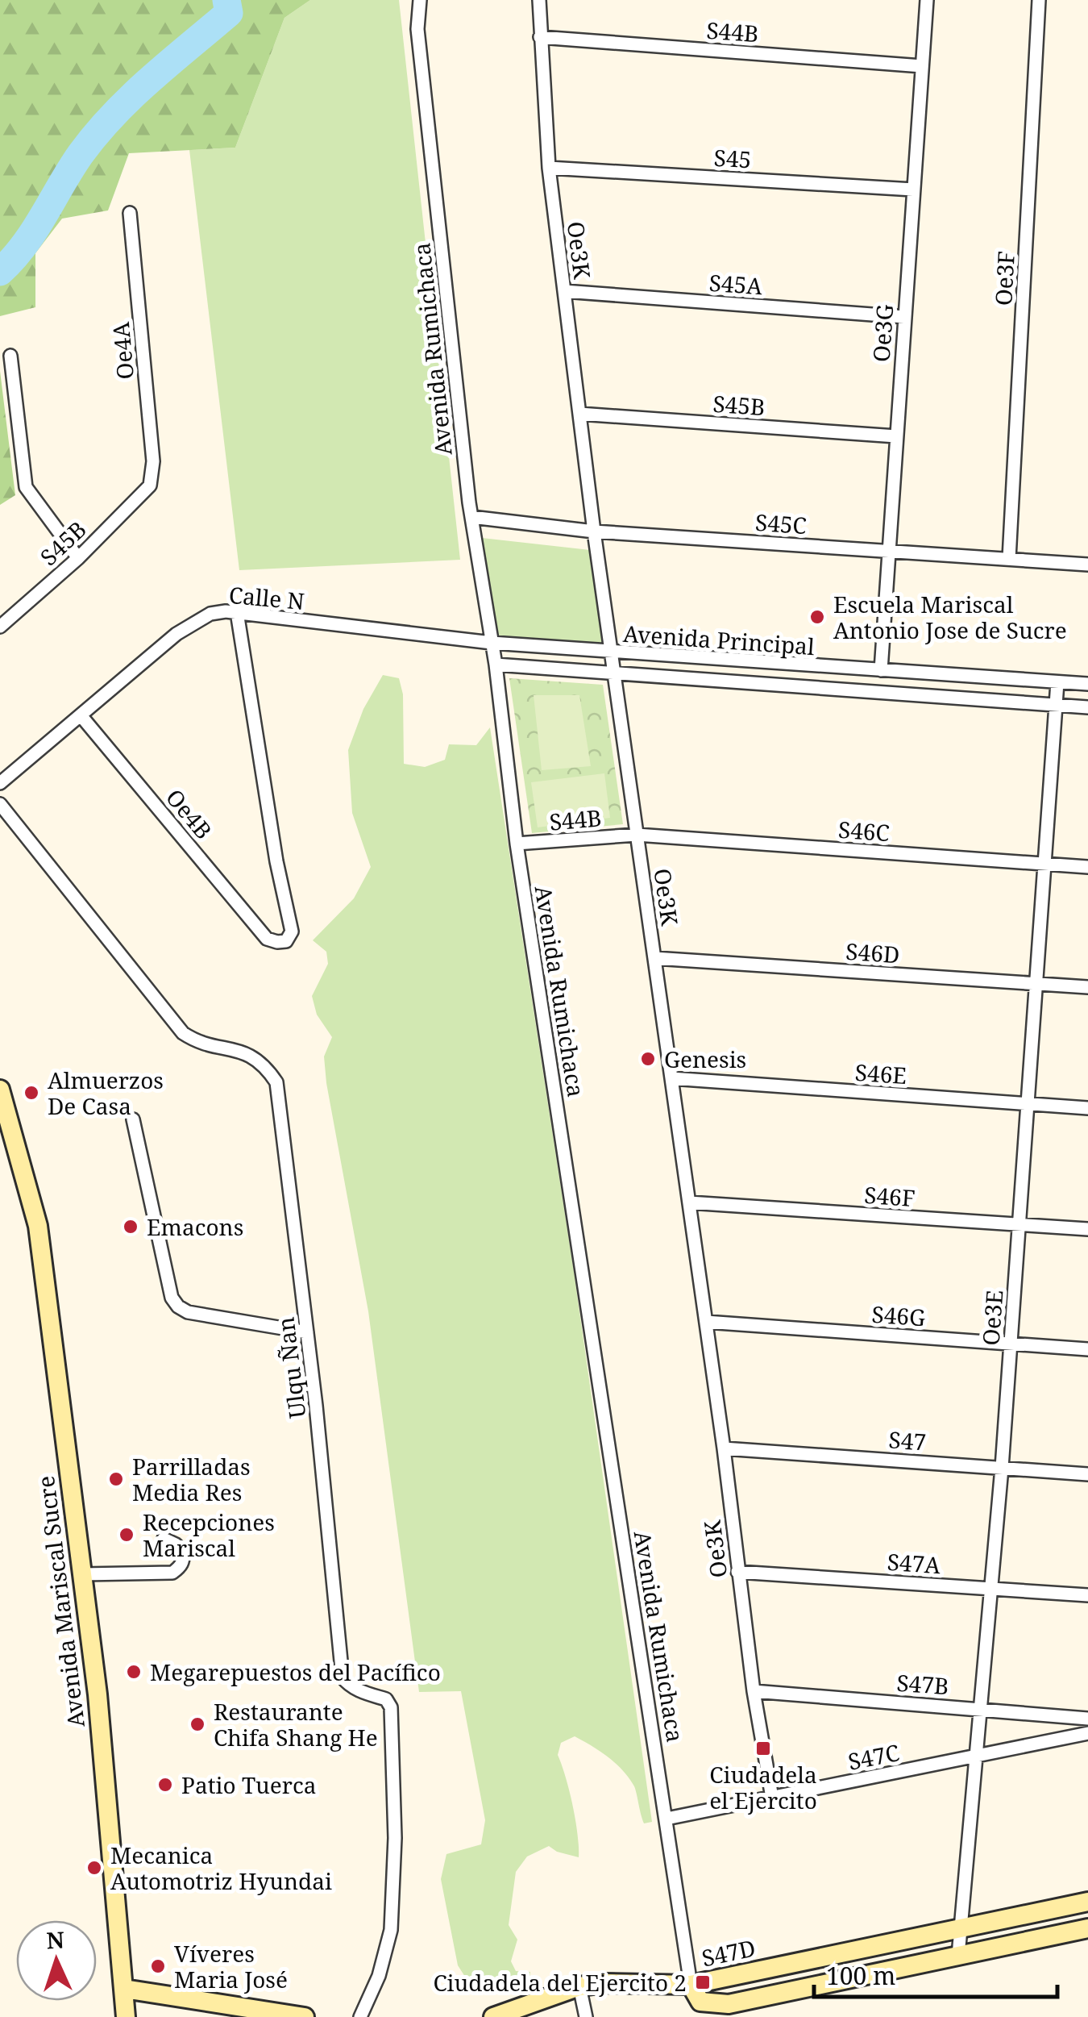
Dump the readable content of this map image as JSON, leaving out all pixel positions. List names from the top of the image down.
{
  "streets": {
    "street": [
      "S44B",
      "S45",
      "Oe3K",
      "Oe3F",
      "S45A",
      "Oe3G",
      "Avenida Rumichaca",
      "Oe4A",
      "S45B",
      "S45C",
      "Calle N",
      "Avenida Principal",
      "Oe4B",
      "S46C",
      "S46D",
      "S46E",
      "S46F",
      "S46G",
      "Oe3E",
      "Ulqu Ñan",
      "S47",
      "S47A",
      "Avenida Mariscal Sucre",
      "S47B",
      "S47C",
      "S47D"
    ]
  },
  "crossings": [
    ["S44B", "Oe3K"],
    ["S44B", "Oe3G"],
    ["S44B", "Avenida Rumichaca"],
    ["S44B", "S46C"],
    ["S45", "Oe3K"],
    ["S45", "Oe3G"],
    ["Oe3K", "S45A"],
    ["Oe3K", "S45B"],
    ["Oe3K", "S45C"],
    ["Oe3K", "Avenida Principal"],
    ["Oe3K", "S46C"],
    ["Oe3K", "S46D"],
    ["Oe3K", "S46E"],
    ["Oe3K", "S46F"],
    ["Oe3K", "S46G"],
    ["Oe3K", "S47"],
    ["Oe3K", "S47A"],
    ["Oe3K", "S47B"],
    ["Oe3K", "S47C"],
    ["Oe3F", "S45C"],
    ["S45A", "Oe3G"],
    ["Oe3G", "S45B"],
    ["Oe3G", "S45C"],
    ["Oe3G", "Avenida Principal"],
    ["Avenida Rumichaca", "S45C"],
    ["Avenida Rumichaca", "Calle N"],
    ["Avenida Rumichaca", "Avenida Principal"],
    ["Avenida Rumichaca", "S47C"],
    ["Avenida Rumichaca", "S47D"],
    ["Oe4A", "S45B"],
    ["Calle N", "Avenida Principal"],
    ["Calle N", "Oe4B"],
    ["Avenida Principal", "Oe3E"],
    ["S46C", "Oe3E"],
    ["S46D", "Oe3E"],
    ["S46E", "Oe3E"],
    ["S46F", "Oe3E"],
    ["S46G", "Oe3E"],
    ["Oe3E", "S47"],
    ["Oe3E", "S47A"],
    ["Oe3E", "S47B"],
    ["Oe3E", "S47C"],
    ["Oe3E", "S47D"]
  ],
  "places": {
    "other": [
      "Escuela Mariscal Antonio Jose de Sucre",
      "Genesis",
      "Almuerzos De Casa",
      "Emacons",
      "Parrilladas Media Res",
      "Recepciones Mariscal",
      "Megarepuestos del Pacífico",
      "Restaurante Chifa Shang He",
      "Patio Tuerca",
      "Mecanica Automotriz Hyundai",
      "Víveres Maria José"
    ],
    "transit": ["Ciudadela el Ejercito", "Ciudadela del Ejercito 2"]
  },
  "scale_bar": "100 m",
  "north": "top"
}
